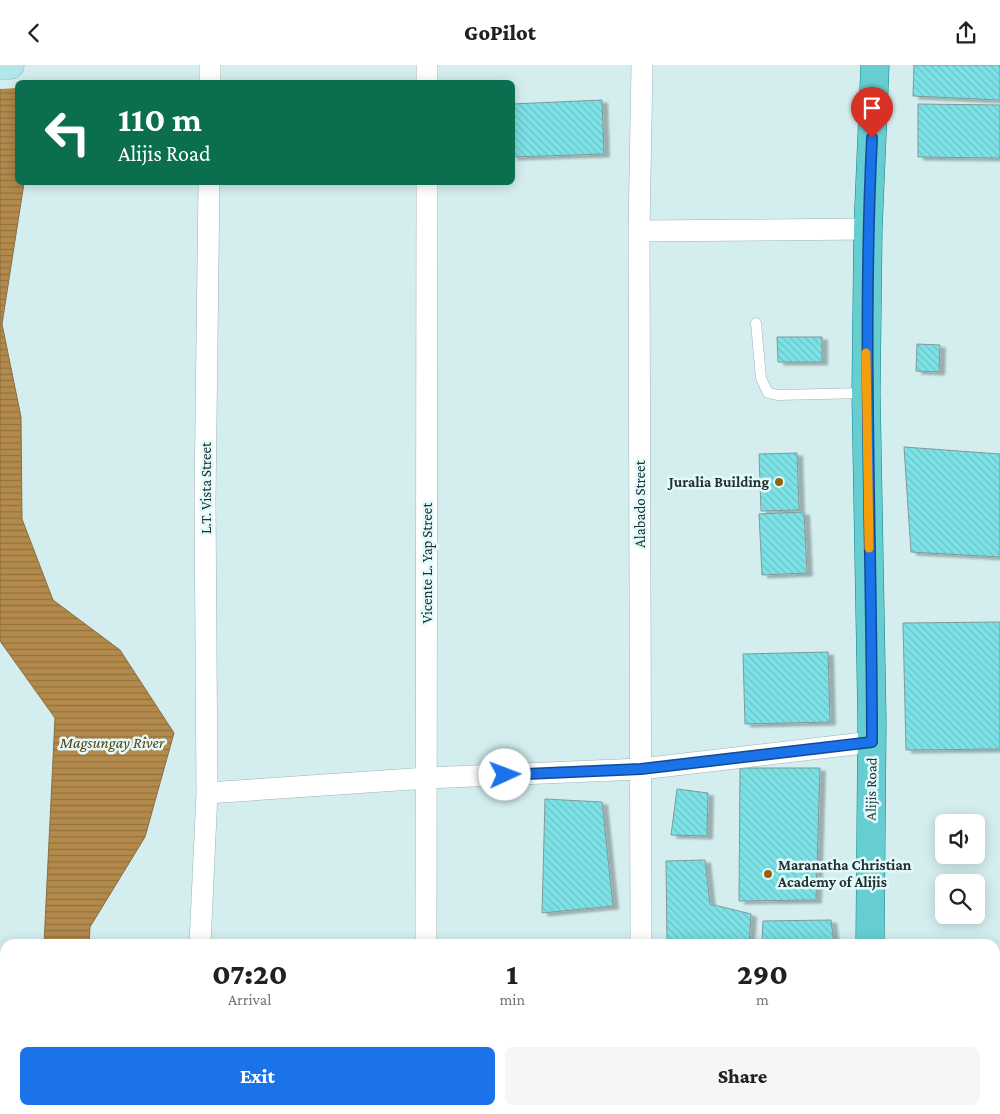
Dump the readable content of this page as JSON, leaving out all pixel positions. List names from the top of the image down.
{
  "streets": {
    "main road": ["Alijis Road"],
    "street": ["L.T. Vista Street", "Alabado Street", "Vicente L. Yap Street"]
  },
  "water": ["Magsungay River"],
  "places": ["Juralia Building", "Maranatha Christian Academy of Alijis"],
  "page": {
    "header": "GoPilot",
    "turn": ["110 m", "Alijis Road"],
    "eta": [
      "07:20",
      "Arrival",
      "1",
      "min",
      "290",
      "m"
    ],
    "buttons": ["Exit", "Share"]
  }
}
